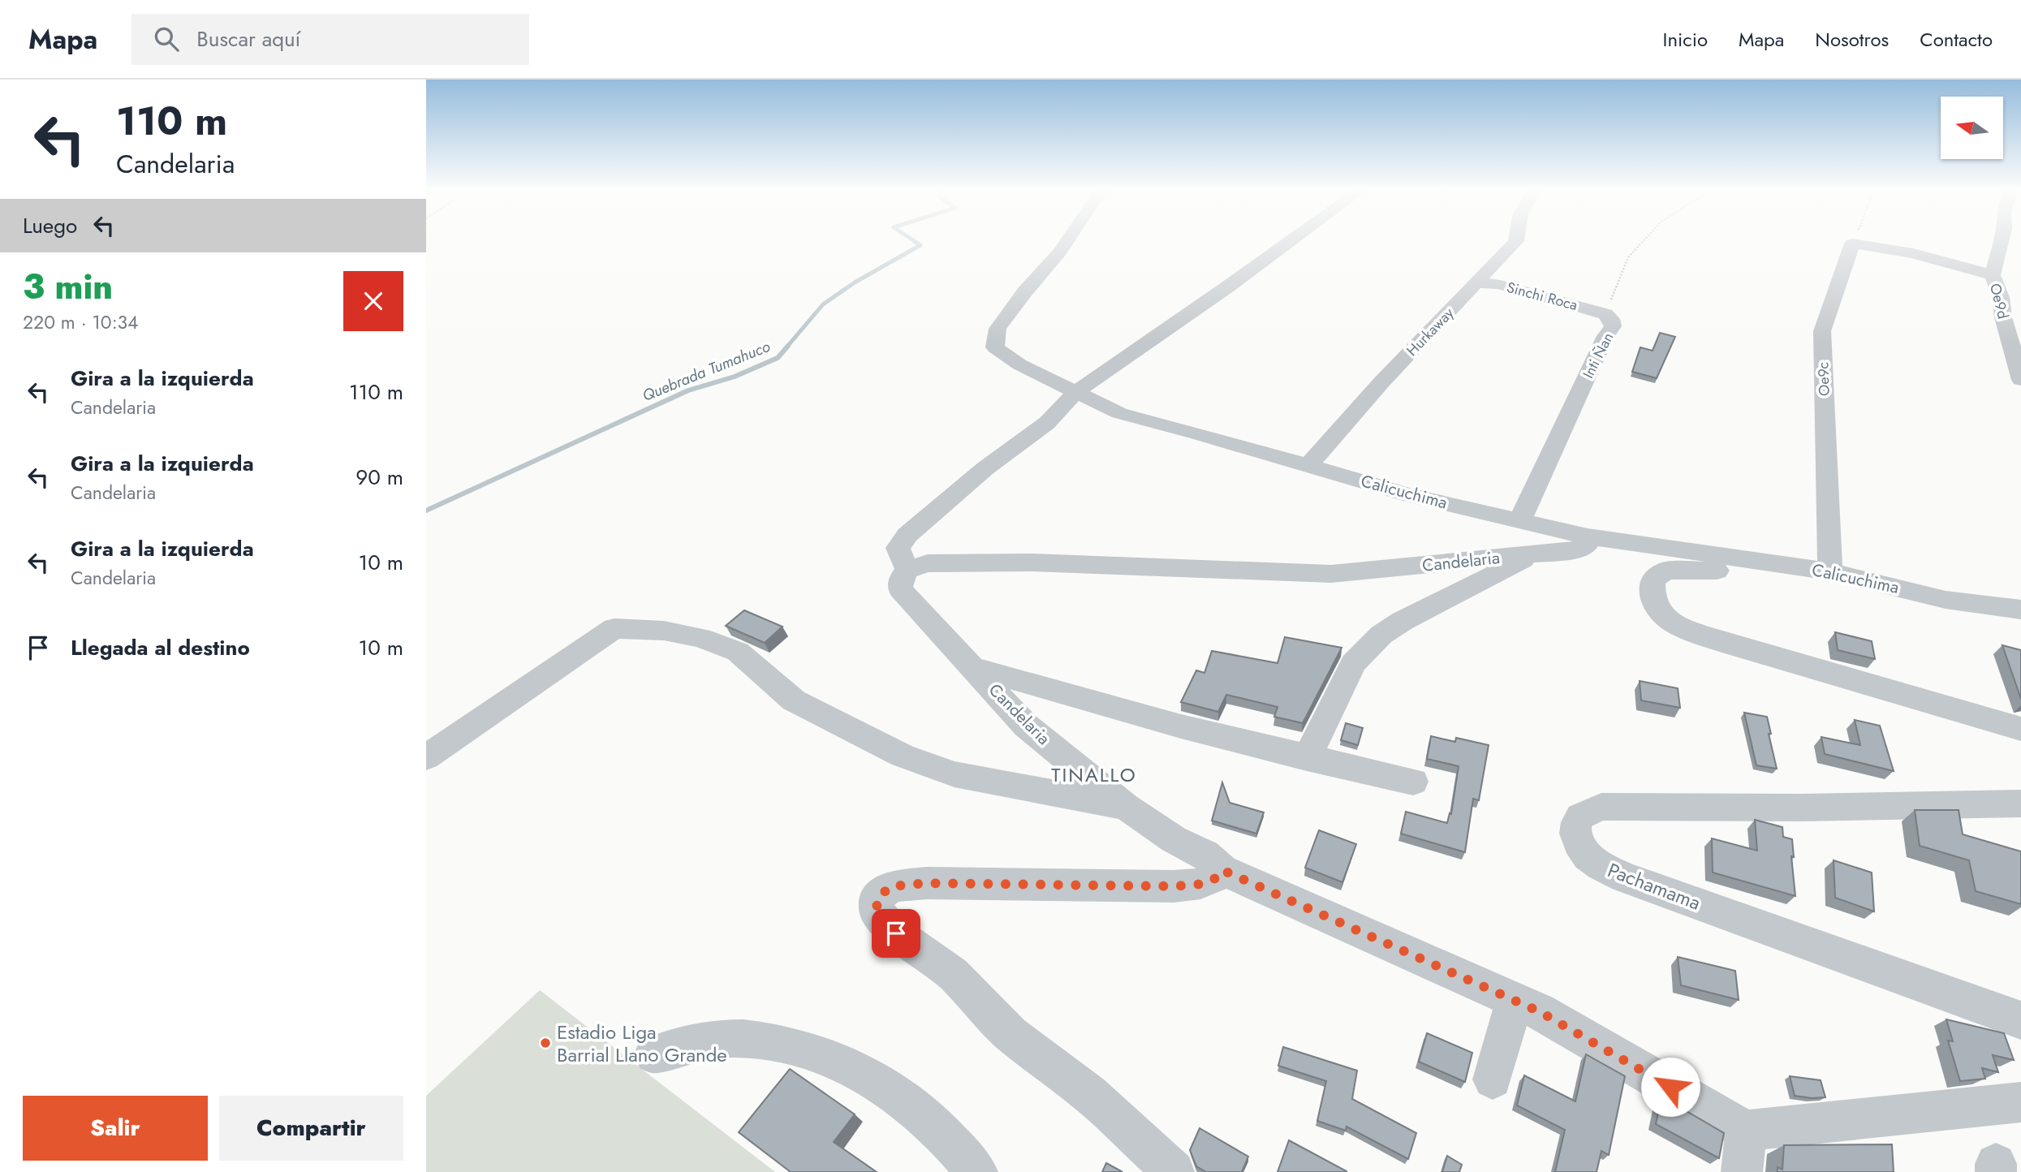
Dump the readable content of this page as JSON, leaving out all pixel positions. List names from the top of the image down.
{
  "streets": {
    "street": [
      "Sinchi Roca",
      "Oe9d",
      "Hurkaway",
      "Inti Ñan",
      "Oe9c",
      "Calicuchima",
      "Candelaria",
      "Pachamama"
    ]
  },
  "crossings": [
    ["Sinchi Roca", "Hurkaway"],
    ["Sinchi Roca", "Inti Ñan"],
    ["Hurkaway", "Calicuchima"],
    ["Inti Ñan", "Calicuchima"],
    ["Oe9c", "Calicuchima"],
    ["Calicuchima", "Candelaria"]
  ],
  "districts": ["TINALLO"],
  "water": ["Quebrada Tumahuco"],
  "places": ["Estadio Liga Barrial Llano Grande"],
  "north": "left",
  "page": {
    "header": "Mapa",
    "search": "Buscar aquí",
    "nav": [
      "Inicio",
      "Mapa",
      "Nosotros",
      "Contacto"
    ],
    "turn": ["110 m", "Candelaria"],
    "then": "Luego",
    "heading": ["3 min", "220 m · 10:34"],
    "list": [
      {
        "name": "Gira a la izquierda",
        "note": "Candelaria",
        "value": "110 m"
      },
      {
        "name": "Gira a la izquierda",
        "note": "Candelaria",
        "value": "90 m"
      },
      {
        "name": "Gira a la izquierda",
        "note": "Candelaria",
        "value": "10 m"
      },
      {
        "name": "Llegada al destino",
        "value": "10 m"
      }
    ],
    "buttons": ["Salir", "Compartir"]
  }
}
